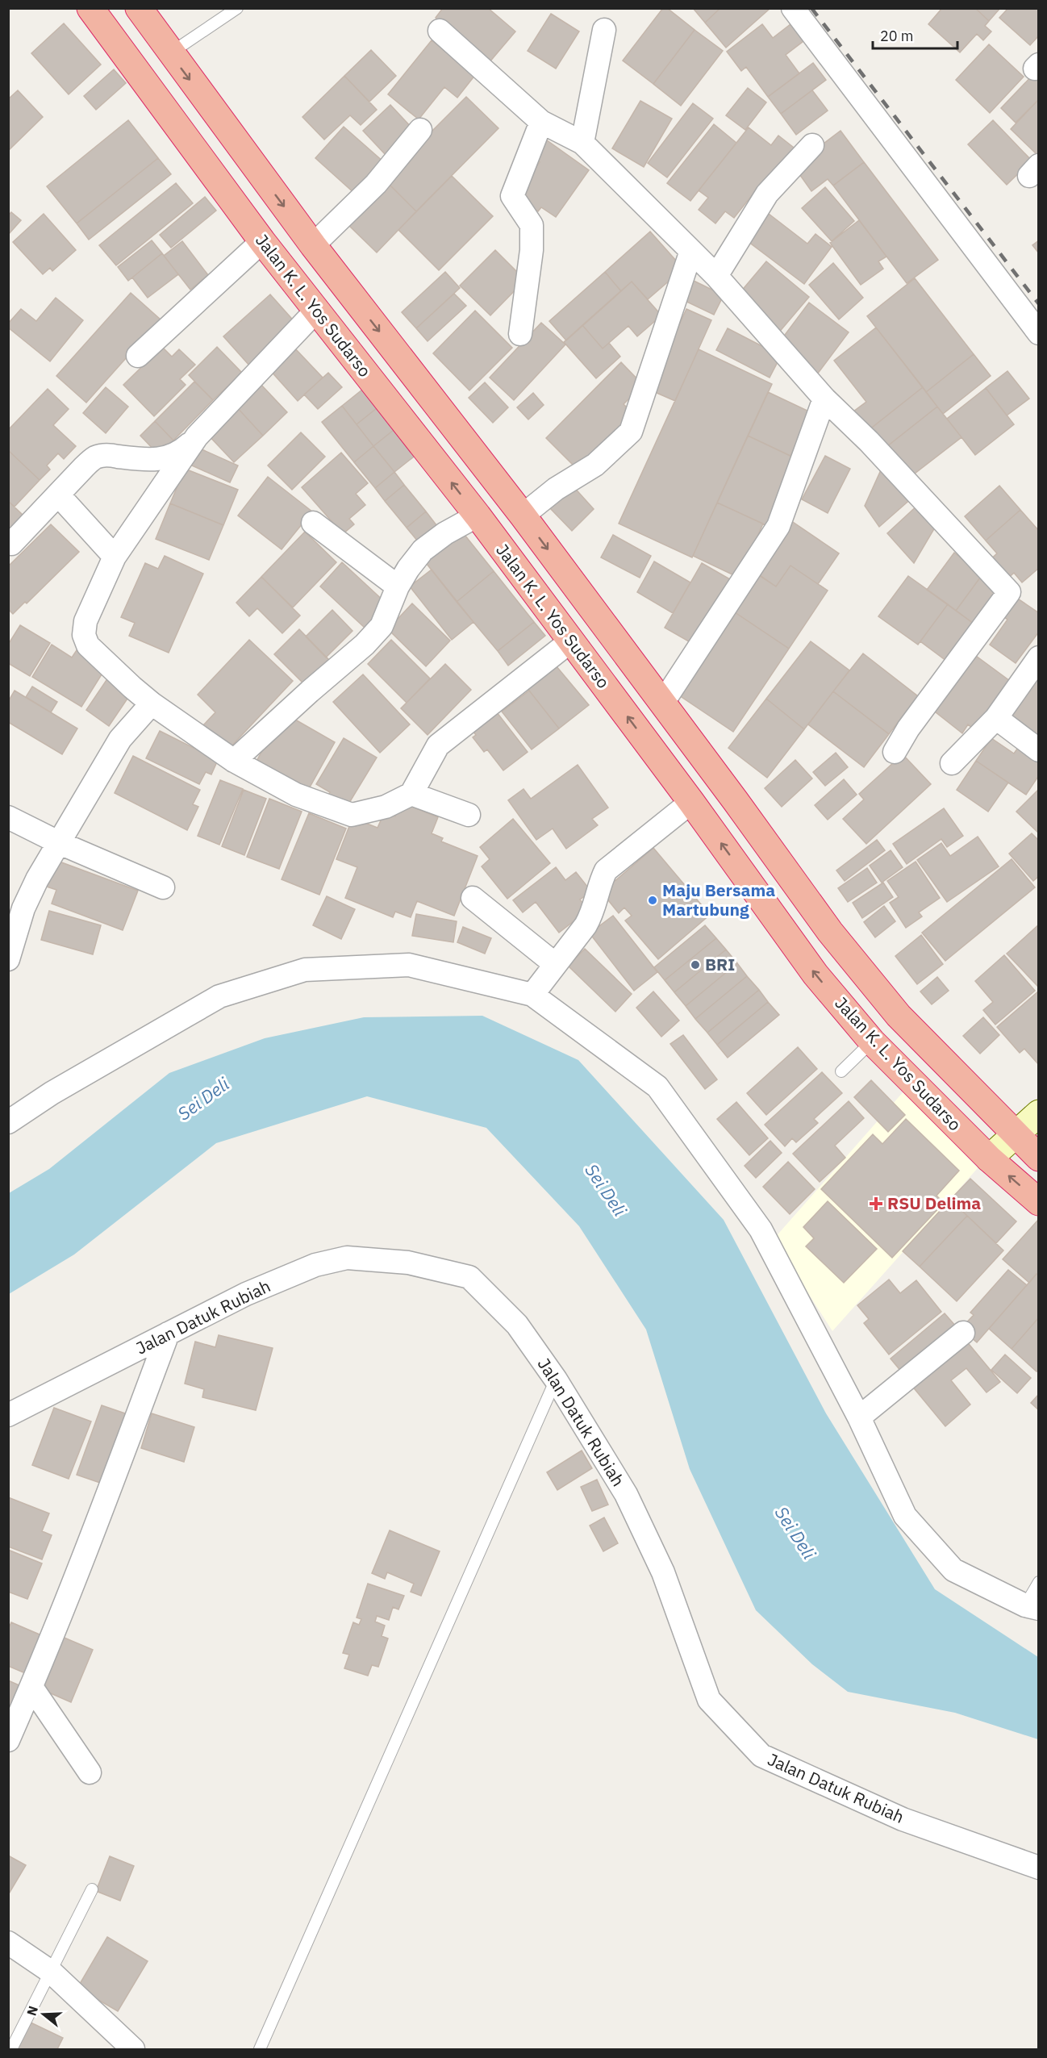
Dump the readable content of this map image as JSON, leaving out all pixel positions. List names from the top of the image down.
{
  "streets": {
    "highway": ["Jalan K. L. Yos Sudarso"],
    "street": ["Jalan Datuk Rubiah"]
  },
  "water": ["Sei Deli"],
  "places": {
    "other": ["Maju Bersama Martubung", "BRI"],
    "health": ["RSU Delima"]
  },
  "scale_bar": "20 m",
  "north": "left"
}
